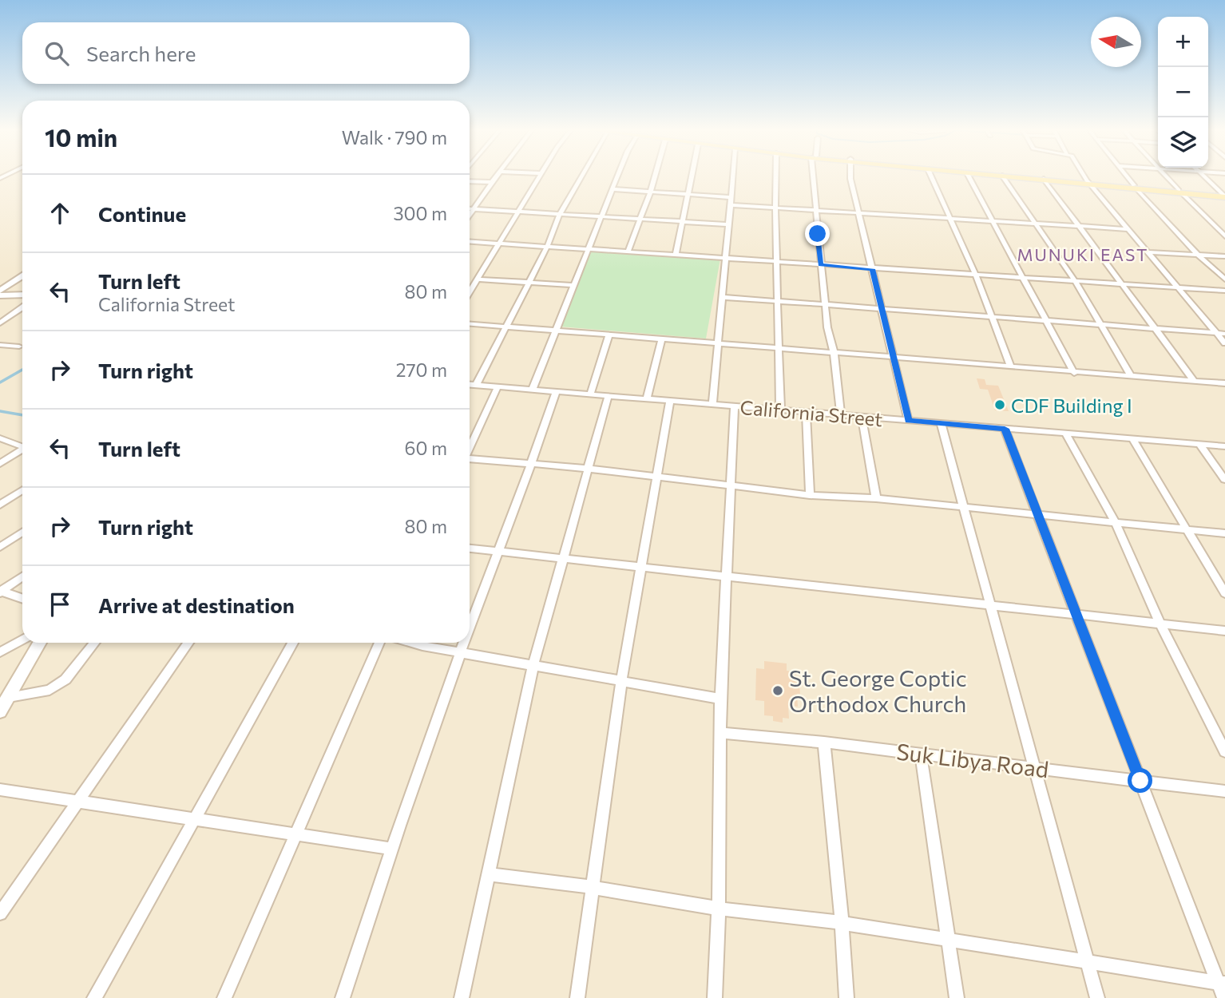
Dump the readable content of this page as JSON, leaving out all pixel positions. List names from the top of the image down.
{
  "streets": {
    "street": ["California Street", "Suk Libya Road"]
  },
  "districts": ["MUNUKI EAST"],
  "places": ["CDF Building I", "St. George Coptic Orthodox Church"],
  "north": "left",
  "page": {
    "map_buttons": ["+", "−"],
    "search": "Search here",
    "heading": ["10 min", "Walk · 790 m"],
    "list": [
      ["Continue", "300 m"],
      ["Turn left", "California Street", "80 m"],
      ["Turn right", "270 m"],
      ["Turn left", "60 m"],
      ["Turn right", "80 m"],
      "Arrive at destination"
    ]
  }
}
